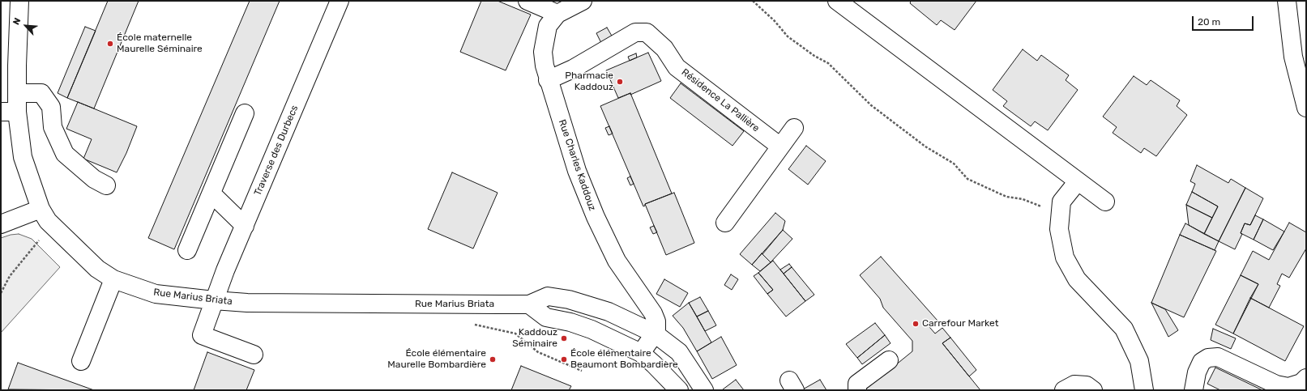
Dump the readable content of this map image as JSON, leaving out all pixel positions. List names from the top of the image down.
{
  "streets": {
    "street": [
      "Résidence La Pallière",
      "Traverse des Durbecs",
      "Rue Charles Kaddouz",
      "Rue Marius Briata"
    ]
  },
  "crossings": [
    ["Résidence La Pallière", "Rue Charles Kaddouz"],
    ["Traverse des Durbecs", "Rue Marius Briata"],
    ["Rue Charles Kaddouz", "Rue Marius Briata"]
  ],
  "places": [
    "École maternelle Maurelle Séminaire",
    "Pharmacie Kaddouz",
    "Carrefour Market",
    "Kaddouz Séminaire",
    "École élémentaire Maurelle Bombardière",
    "École élémentaire Beaumont Bombardière"
  ],
  "scale_bar": "20 m",
  "north": "top left"
}
